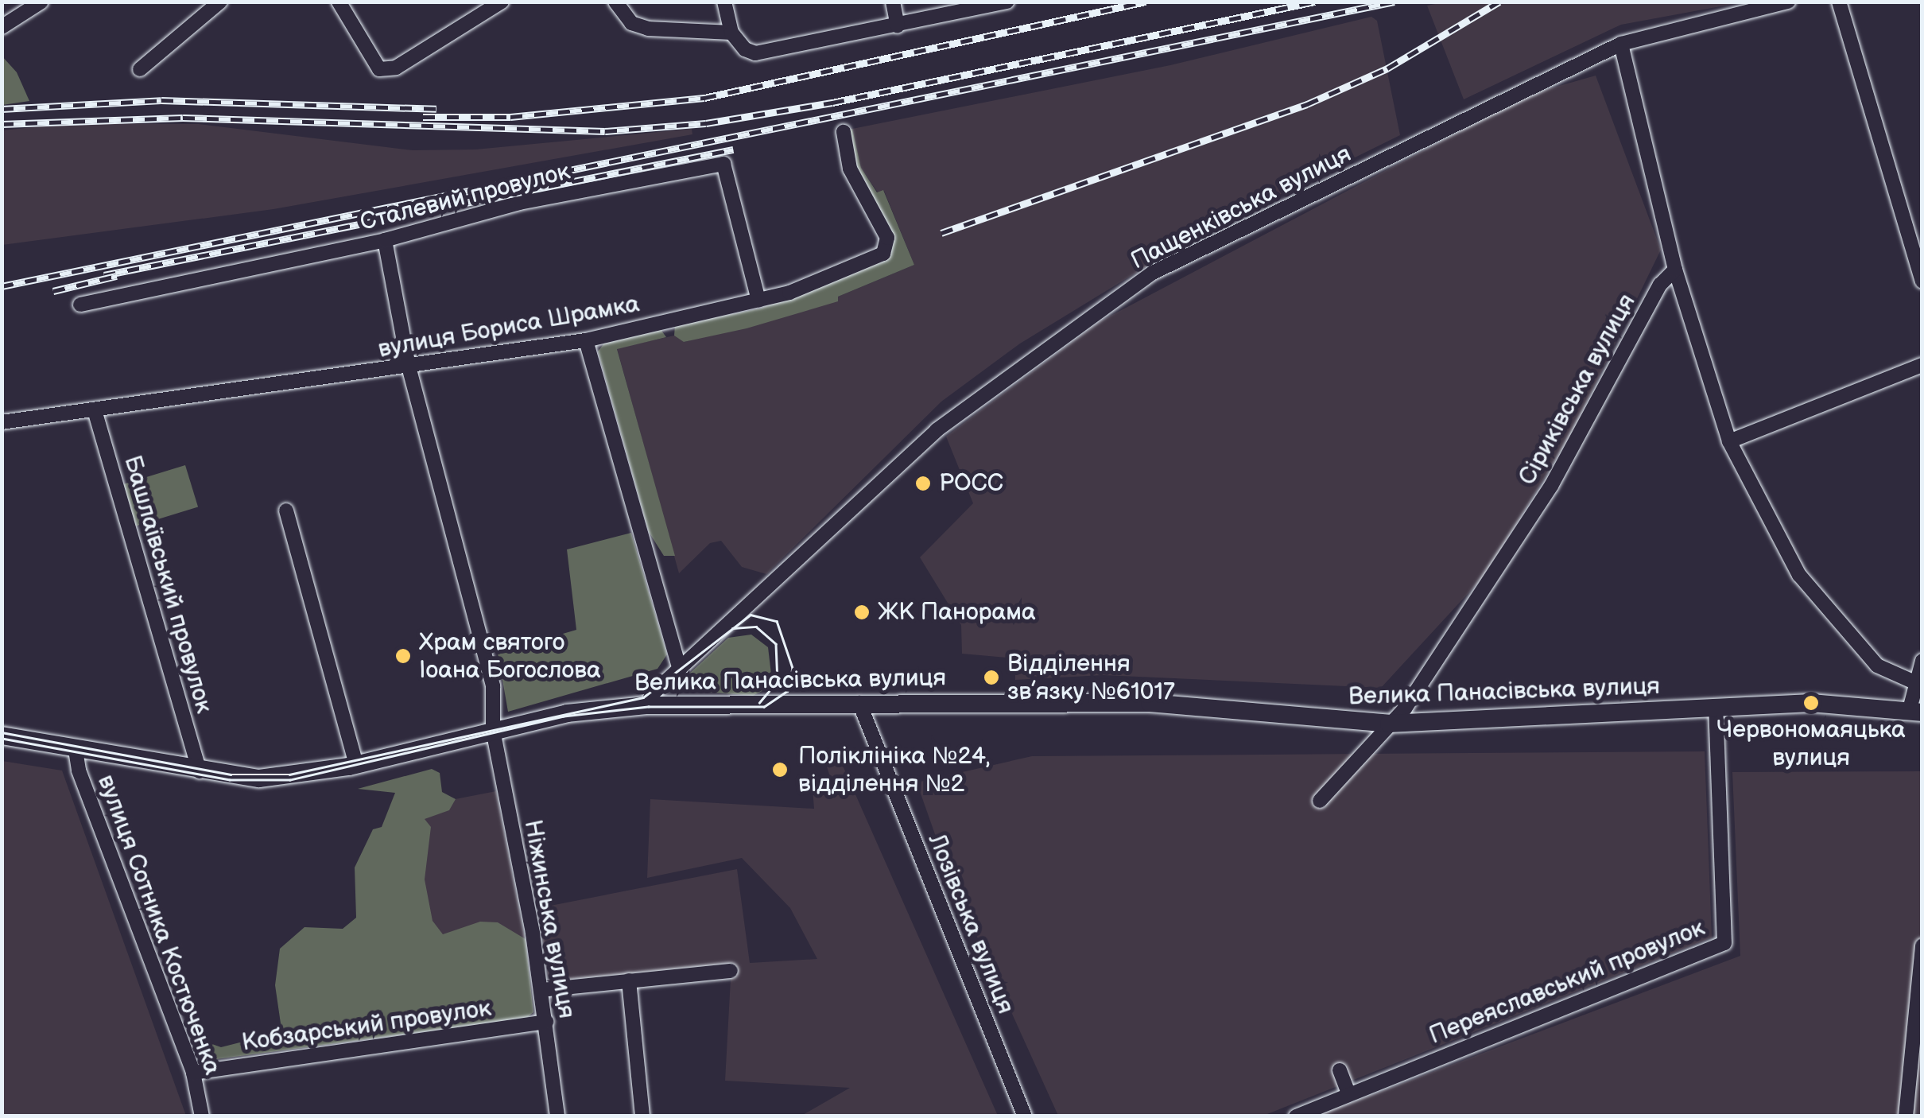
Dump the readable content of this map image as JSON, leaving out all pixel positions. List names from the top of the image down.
{
  "streets": {
    "street": [
      "Сталевий провулок",
      "Пащенківська вулиця",
      "вулиця Бориса Шрамка",
      "Сіриківська вулиця",
      "Башлаївський провулок",
      "Велика Панасівська вулиця",
      "Ніжинська вулиця",
      "Лозівська вулиця",
      "вулиця Сотника Костюченка",
      "Переяславський провулок",
      "Кобзарський провулок"
    ]
  },
  "crossings": [
    ["Сталевий провулок", "вулиця Бориса Шрамка"],
    ["Сталевий провулок", "Ніжинська вулиця"],
    ["Пащенківська вулиця", "Велика Панасівська вулиця"],
    ["вулиця Бориса Шрамка", "Башлаївський провулок"],
    ["вулиця Бориса Шрамка", "Ніжинська вулиця"],
    ["Сіриківська вулиця", "Велика Панасівська вулиця"],
    ["Башлаївський провулок", "Велика Панасівська вулиця"],
    ["Велика Панасівська вулиця", "Ніжинська вулиця"],
    ["Велика Панасівська вулиця", "Лозівська вулиця"],
    ["Велика Панасівська вулиця", "вулиця Сотника Костюченка"],
    ["Велика Панасівська вулиця", "Переяславський провулок"],
    ["Ніжинська вулиця", "Кобзарський провулок"],
    ["вулиця Сотника Костюченка", "Кобзарський провулок"]
  ],
  "places": [
    "РОСС",
    "ЖК Панорама",
    "Храм святого Іоана Богослова",
    "Відділення зв’язку №61017",
    "Червономаяцька вулиця",
    "Поліклініка №24, відділення №2"
  ]
}
